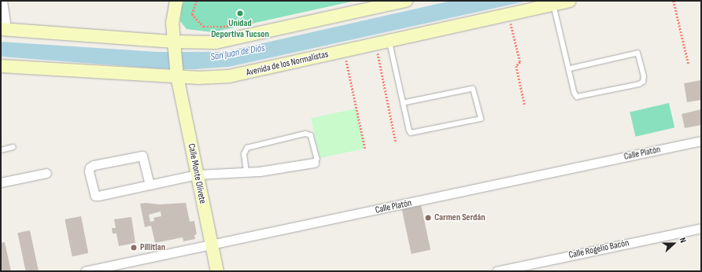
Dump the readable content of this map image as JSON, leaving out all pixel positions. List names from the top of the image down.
{
  "streets": {
    "street": [
      "Avenida de los Normalistas",
      "Calle Platón",
      "Calle Monte Olivete",
      "Calle Rogelio Bacón"
    ]
  },
  "crossings": [
    ["Avenida de los Normalistas", "Calle Monte Olivete"],
    ["Calle Platón", "Calle Monte Olivete"]
  ],
  "water": ["San Juan de Diós"],
  "places": ["Unidad Deportiva Tucson", "Carmen Serdán", "Pillitlan"],
  "north": "right"
}
